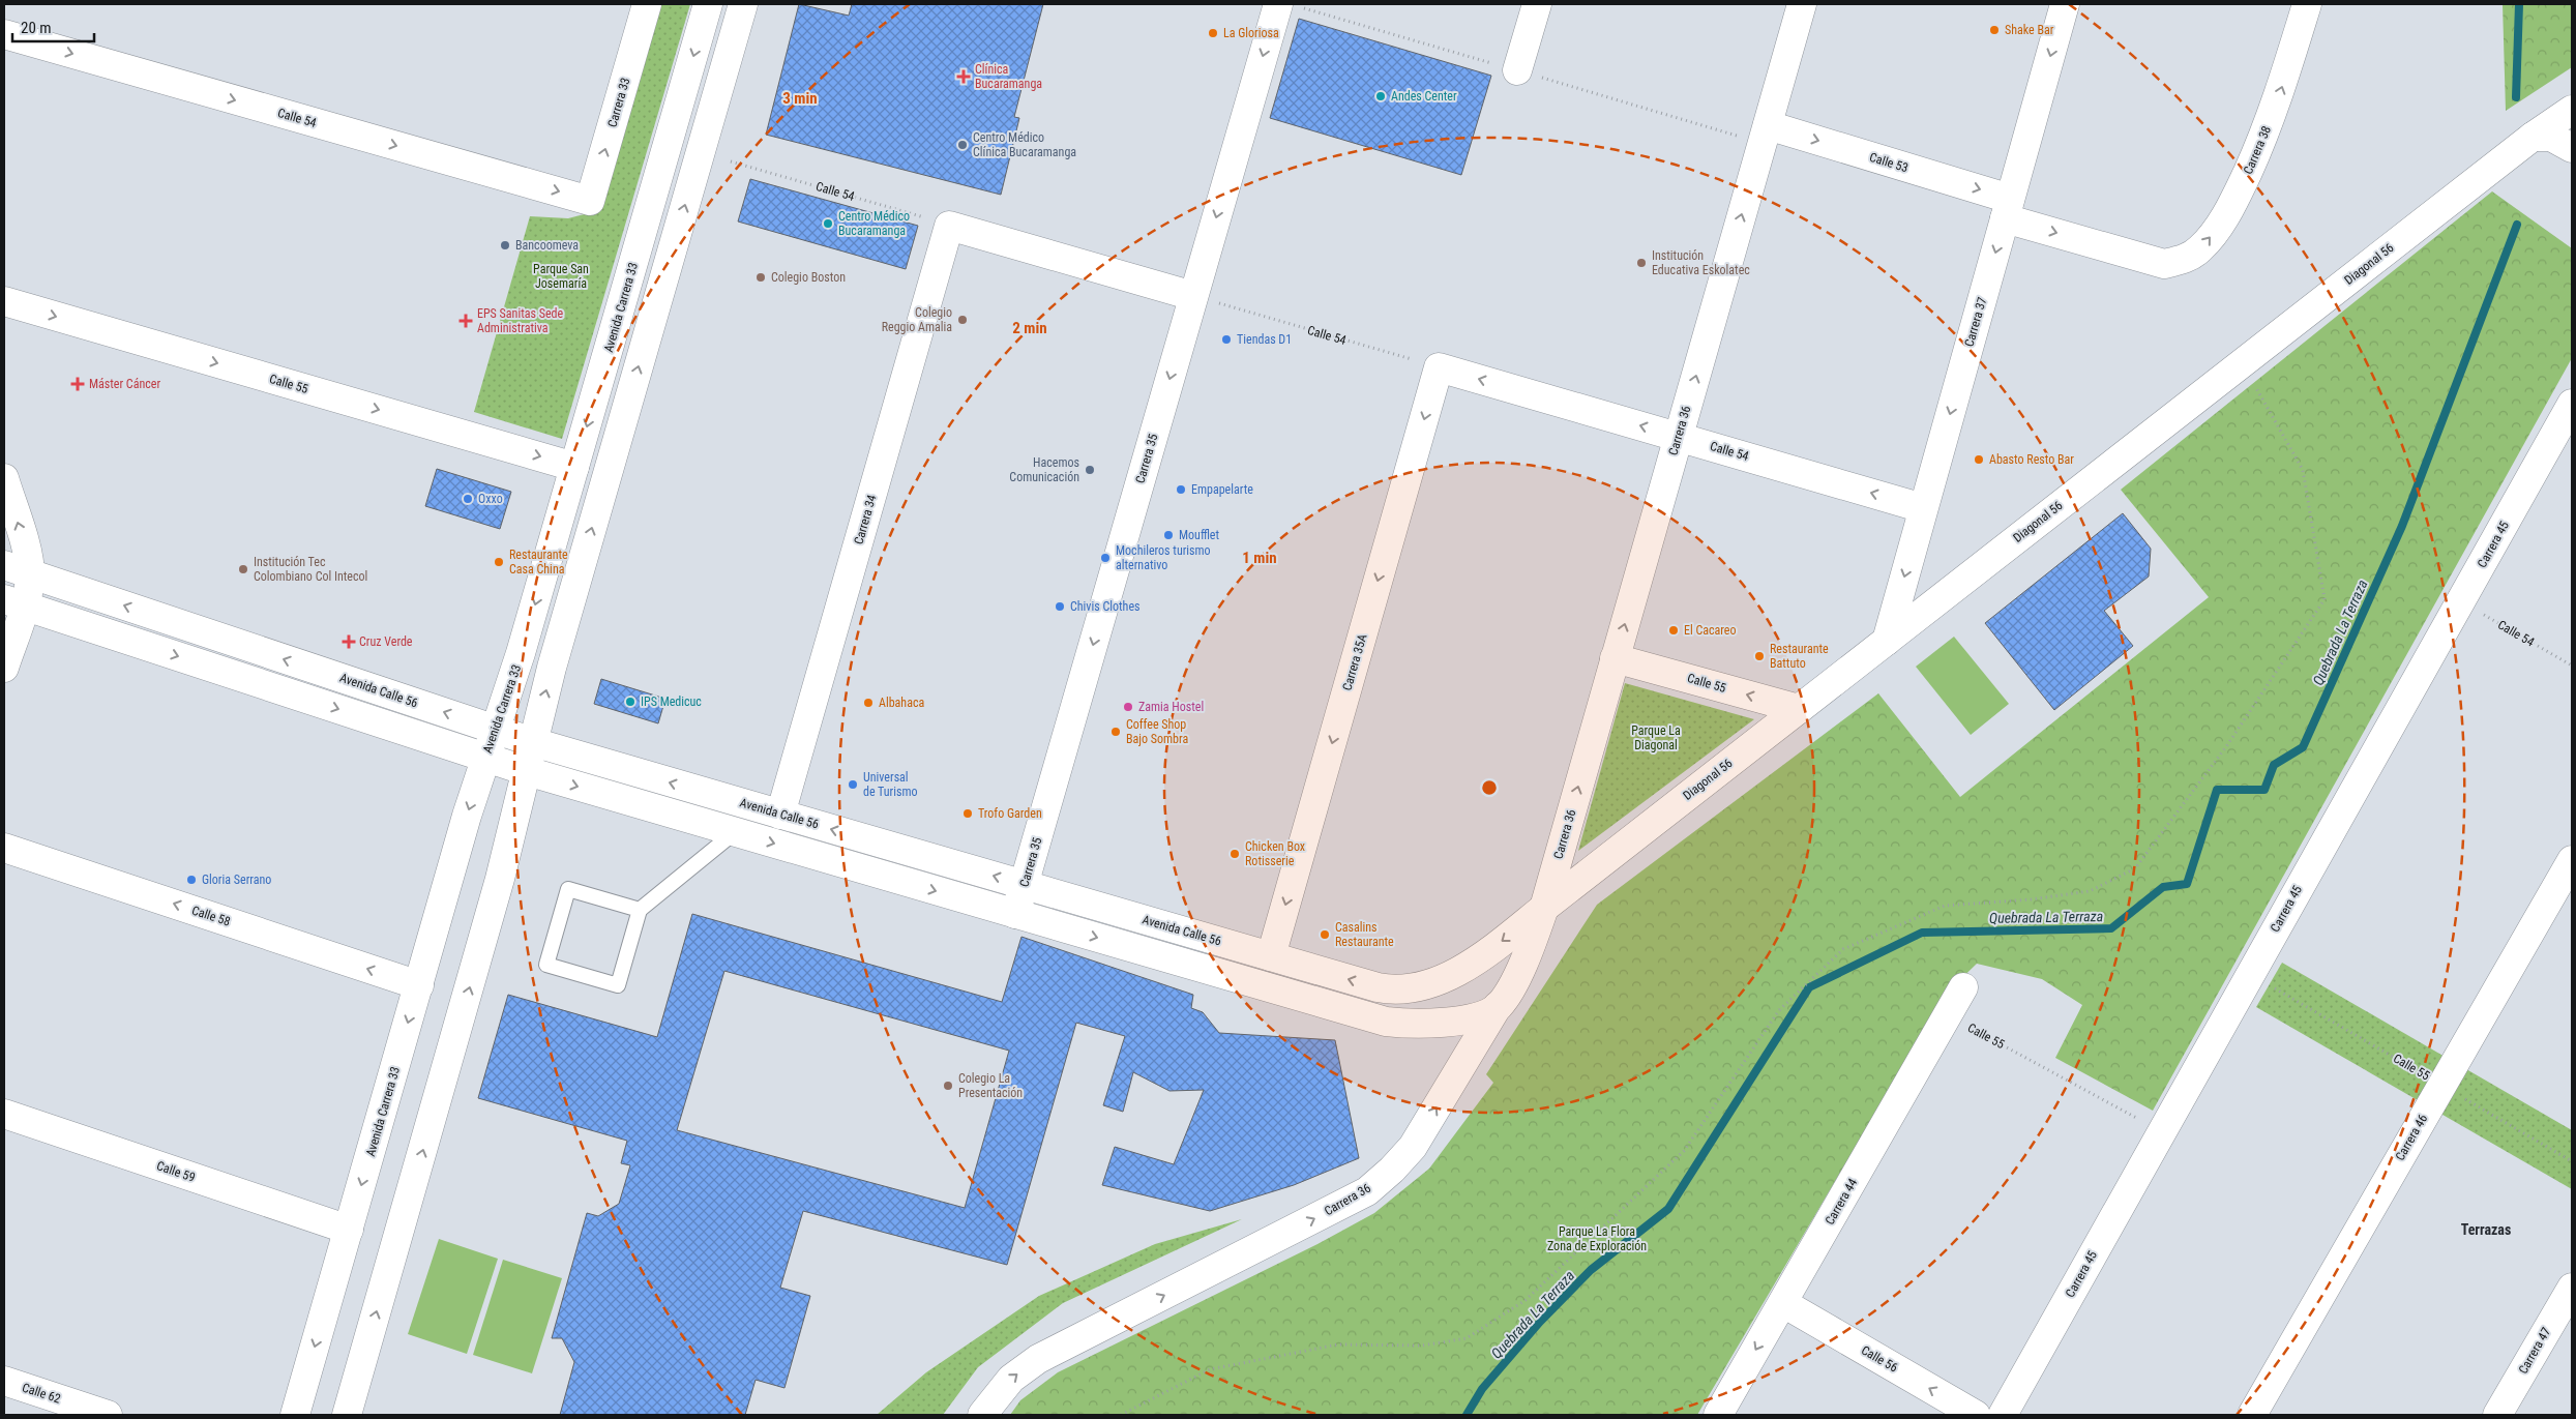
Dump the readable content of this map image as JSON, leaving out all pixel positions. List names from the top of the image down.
{
  "streets": {
    "street": [
      "Carrera 33",
      "Calle 54",
      "Carrera 38",
      "Calle 53",
      "Diagonal 56",
      "Avenida Carrera 33",
      "Carrera 37",
      "Calle 55",
      "Carrera 36",
      "Carrera 35",
      "Carrera 34",
      "Carrera 45",
      "Carrera 35A",
      "Avenida Calle 56",
      "Calle 58",
      "Carrera 46",
      "Calle 59",
      "Carrera 44",
      "Carrera 47",
      "Calle 56",
      "Calle 62"
    ]
  },
  "crossings": [
    ["Carrera 33", "Calle 54"],
    ["Calle 54", "Carrera 37"],
    ["Calle 54", "Carrera 36"],
    ["Calle 54", "Carrera 35"],
    ["Calle 54", "Carrera 34"],
    ["Calle 54", "Carrera 45"],
    ["Calle 54", "Carrera 35A"],
    ["Carrera 38", "Calle 53"],
    ["Calle 53", "Carrera 37"],
    ["Calle 53", "Carrera 36"],
    ["Diagonal 56", "Carrera 37"],
    ["Diagonal 56", "Calle 55"],
    ["Diagonal 56", "Carrera 36"],
    ["Diagonal 56", "Avenida Calle 56"],
    ["Avenida Carrera 33", "Calle 55"],
    ["Avenida Carrera 33", "Avenida Calle 56"],
    ["Avenida Carrera 33", "Calle 58"],
    ["Avenida Carrera 33", "Calle 59"],
    ["Calle 55", "Carrera 36"],
    ["Calle 55", "Carrera 45"],
    ["Calle 55", "Carrera 46"],
    ["Calle 55", "Carrera 44"],
    ["Carrera 36", "Avenida Calle 56"],
    ["Carrera 35", "Avenida Calle 56"],
    ["Carrera 34", "Avenida Calle 56"],
    ["Carrera 35A", "Avenida Calle 56"],
    ["Carrera 44", "Calle 56"]
  ],
  "one_way": [
    "Carrera 38",
    "Calle 53",
    "Carrera 37",
    "Carrera 36",
    "Carrera 35",
    "Carrera 35A",
    "Calle 56"
  ],
  "districts": ["Terrazas"],
  "water": ["Quebrada La Terraza"],
  "parks": ["Parque San Josemaría", "Parque La Diagonal", "Parque La Flora Zona de Exploración"],
  "places": {
    "other": [
      "Shake Bar",
      "La Gloriosa",
      "Andes Center",
      "Centro Médico Clínica Bucaramanga",
      "Centro Médico Bucaramanga",
      "Bancoomeva",
      "Institución Educativa Eskolatec",
      "Colegio Boston",
      "Colegio Reggio Amalia",
      "Tiendas D1",
      "Abasto Resto Bar",
      "Hacemos Comunicación",
      "Empapelarte",
      "Oxxo",
      "Moufflet",
      "Mochileros turismo alternativo",
      "Restaurante Casa China",
      "Institución Tec Colombiano Col Intecol",
      "Chivis Clothes",
      "El Cacareo",
      "Restaurante Battuto",
      "IPS Medicuc",
      "Albahaca",
      "Zamia Hostel",
      "Coffee Shop Bajo Sombra",
      "Universal de Turismo",
      "Trofo Garden",
      "Chicken Box Rotisserie",
      "Gloria Serrano",
      "Casalins Restaurante",
      "Colegio La Presentación"
    ],
    "health": [
      "Clínica Bucaramanga",
      "EPS Sanitas Sede Administrativa",
      "Máster Cáncer",
      "Cruz Verde"
    ]
  },
  "scale_bar": "20 m",
  "rings": ["3 min", "2 min", "1 min"]
}
